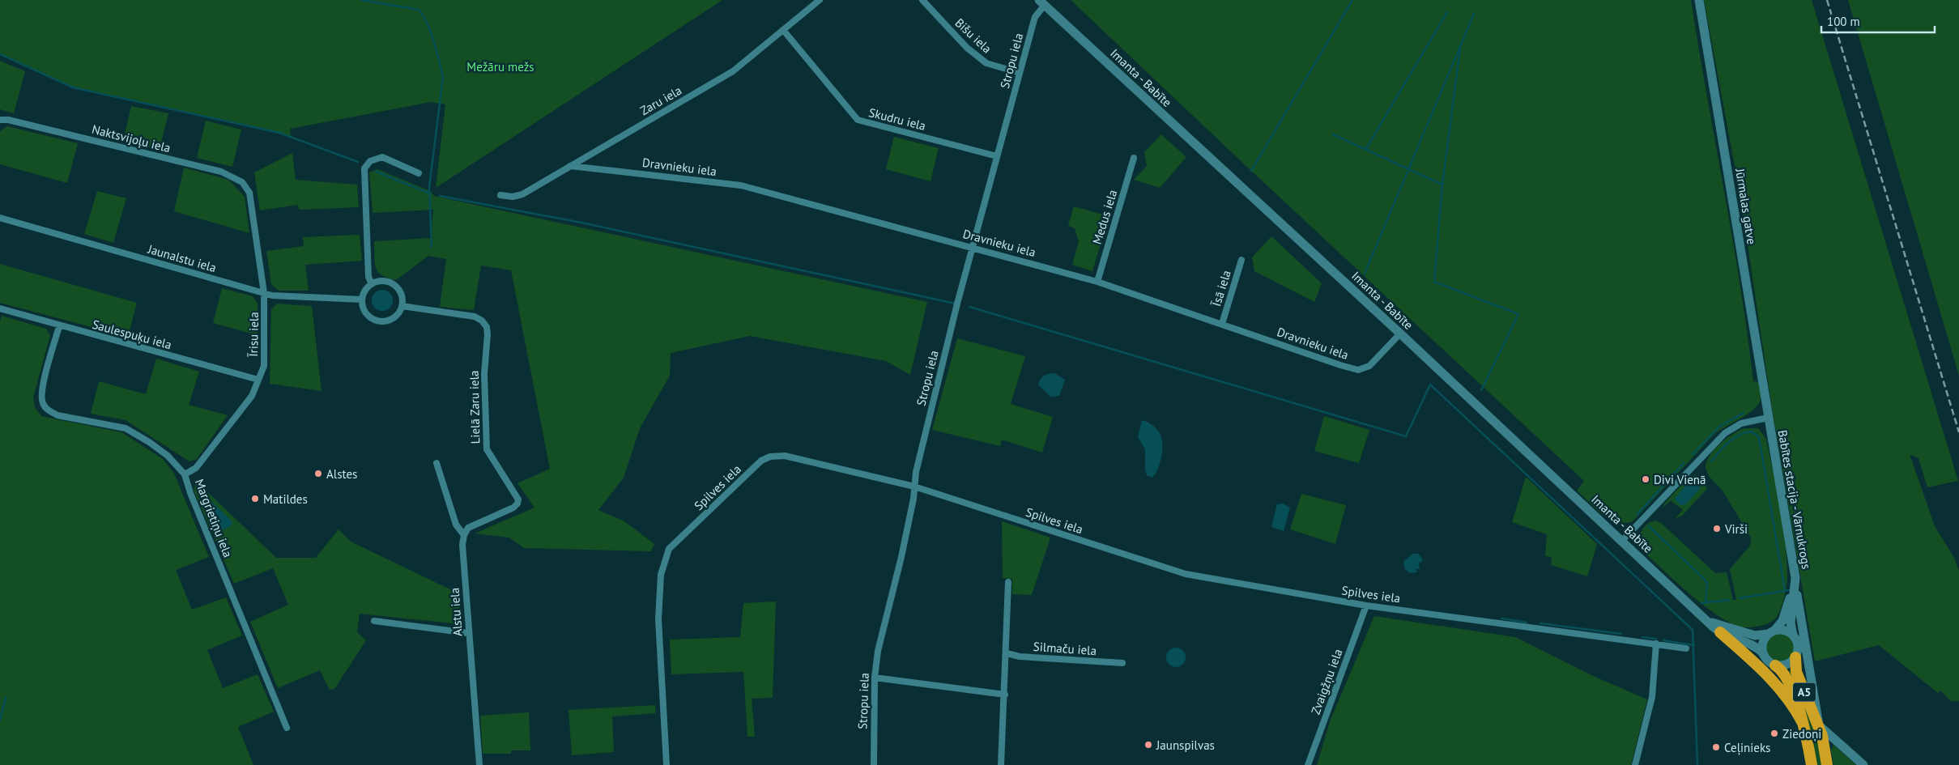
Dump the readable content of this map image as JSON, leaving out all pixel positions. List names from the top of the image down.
{
  "streets": {
    "highway": ["A5"],
    "main road": ["Imanta - Babīte", "Jūrmalas gatve", "Babītes stacija - Vārnukrogs"],
    "street": [
      "Bišu iela",
      "Stropu iela",
      "Zaru iela",
      "Skudru iela",
      "Naktsvijoļu iela",
      "Dravnieku iela",
      "Medus iela",
      "Jaunalstu iela",
      "Īsā iela",
      "Saulespuķu iela",
      "Īrisu iela",
      "Lielā Zaru iela",
      "Spilves iela",
      "Margrietiņu iela",
      "Alstu iela",
      "Silmaču iela",
      "Zvaigžņu iela"
    ]
  },
  "crossings": [
    ["Bišu iela", "Stropu iela"],
    ["Stropu iela", "Imanta - Babīte"],
    ["Stropu iela", "Skudru iela"],
    ["Stropu iela", "Dravnieku iela"],
    ["Stropu iela", "Spilves iela"],
    ["Imanta - Babīte", "Dravnieku iela"],
    ["Imanta - Babīte", "Babītes stacija - Vārnukrogs"],
    ["Imanta - Babīte", "A5"],
    ["Zaru iela", "Skudru iela"],
    ["Zaru iela", "Dravnieku iela"],
    ["Naktsvijoļu iela", "Īrisu iela"],
    ["Dravnieku iela", "Medus iela"],
    ["Dravnieku iela", "Īsā iela"],
    ["Jūrmalas gatve", "Babītes stacija - Vārnukrogs"],
    ["Jaunalstu iela", "Īrisu iela"],
    ["Jaunalstu iela", "Lielā Zaru iela"],
    ["Saulespuķu iela", "Īrisu iela"],
    ["Saulespuķu iela", "Margrietiņu iela"],
    ["Īrisu iela", "Margrietiņu iela"],
    ["Lielā Zaru iela", "Alstu iela"],
    ["Spilves iela", "Zvaigžņu iela"],
    ["Babītes stacija - Vārnukrogs", "A5"]
  ],
  "parks": ["Mežāru mežs"],
  "places": [
    "Alstes",
    "Divi Vienā",
    "Matildes",
    "Virši",
    "Ziedoņi",
    "Jaunspilvas",
    "Ceļinieks"
  ],
  "scale_bar": "100 m"
}
